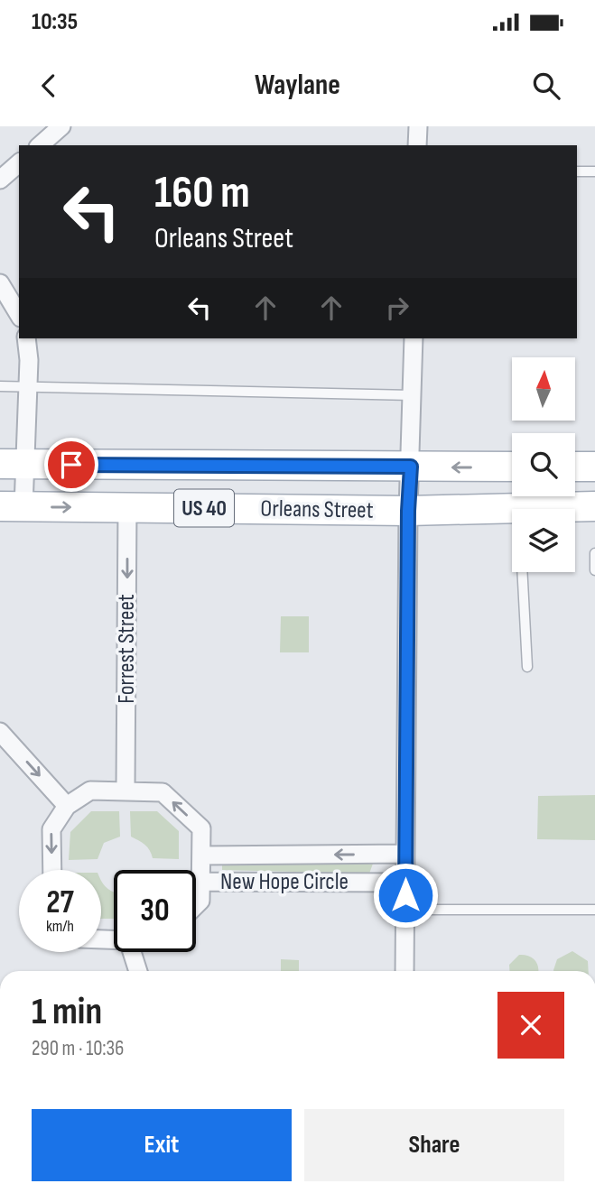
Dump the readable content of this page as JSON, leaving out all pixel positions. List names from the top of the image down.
{
  "streets": {
    "main road": ["US 40", "Orleans Street"],
    "street": ["Forrest Street", "New Hope Circle"]
  },
  "crossings": [
    ["Orleans Street", "Forrest Street"],
    ["Forrest Street", "New Hope Circle"]
  ],
  "one_way": ["Forrest Street"],
  "north": "top",
  "page": {
    "status": "10:35",
    "header": "Waylane",
    "turn": ["160 m", "Orleans Street"],
    "speed": "27 km/h",
    "limit": "30",
    "heading": ["1 min", "290 m · 10:36"],
    "buttons": ["Exit", "Share"]
  }
}
